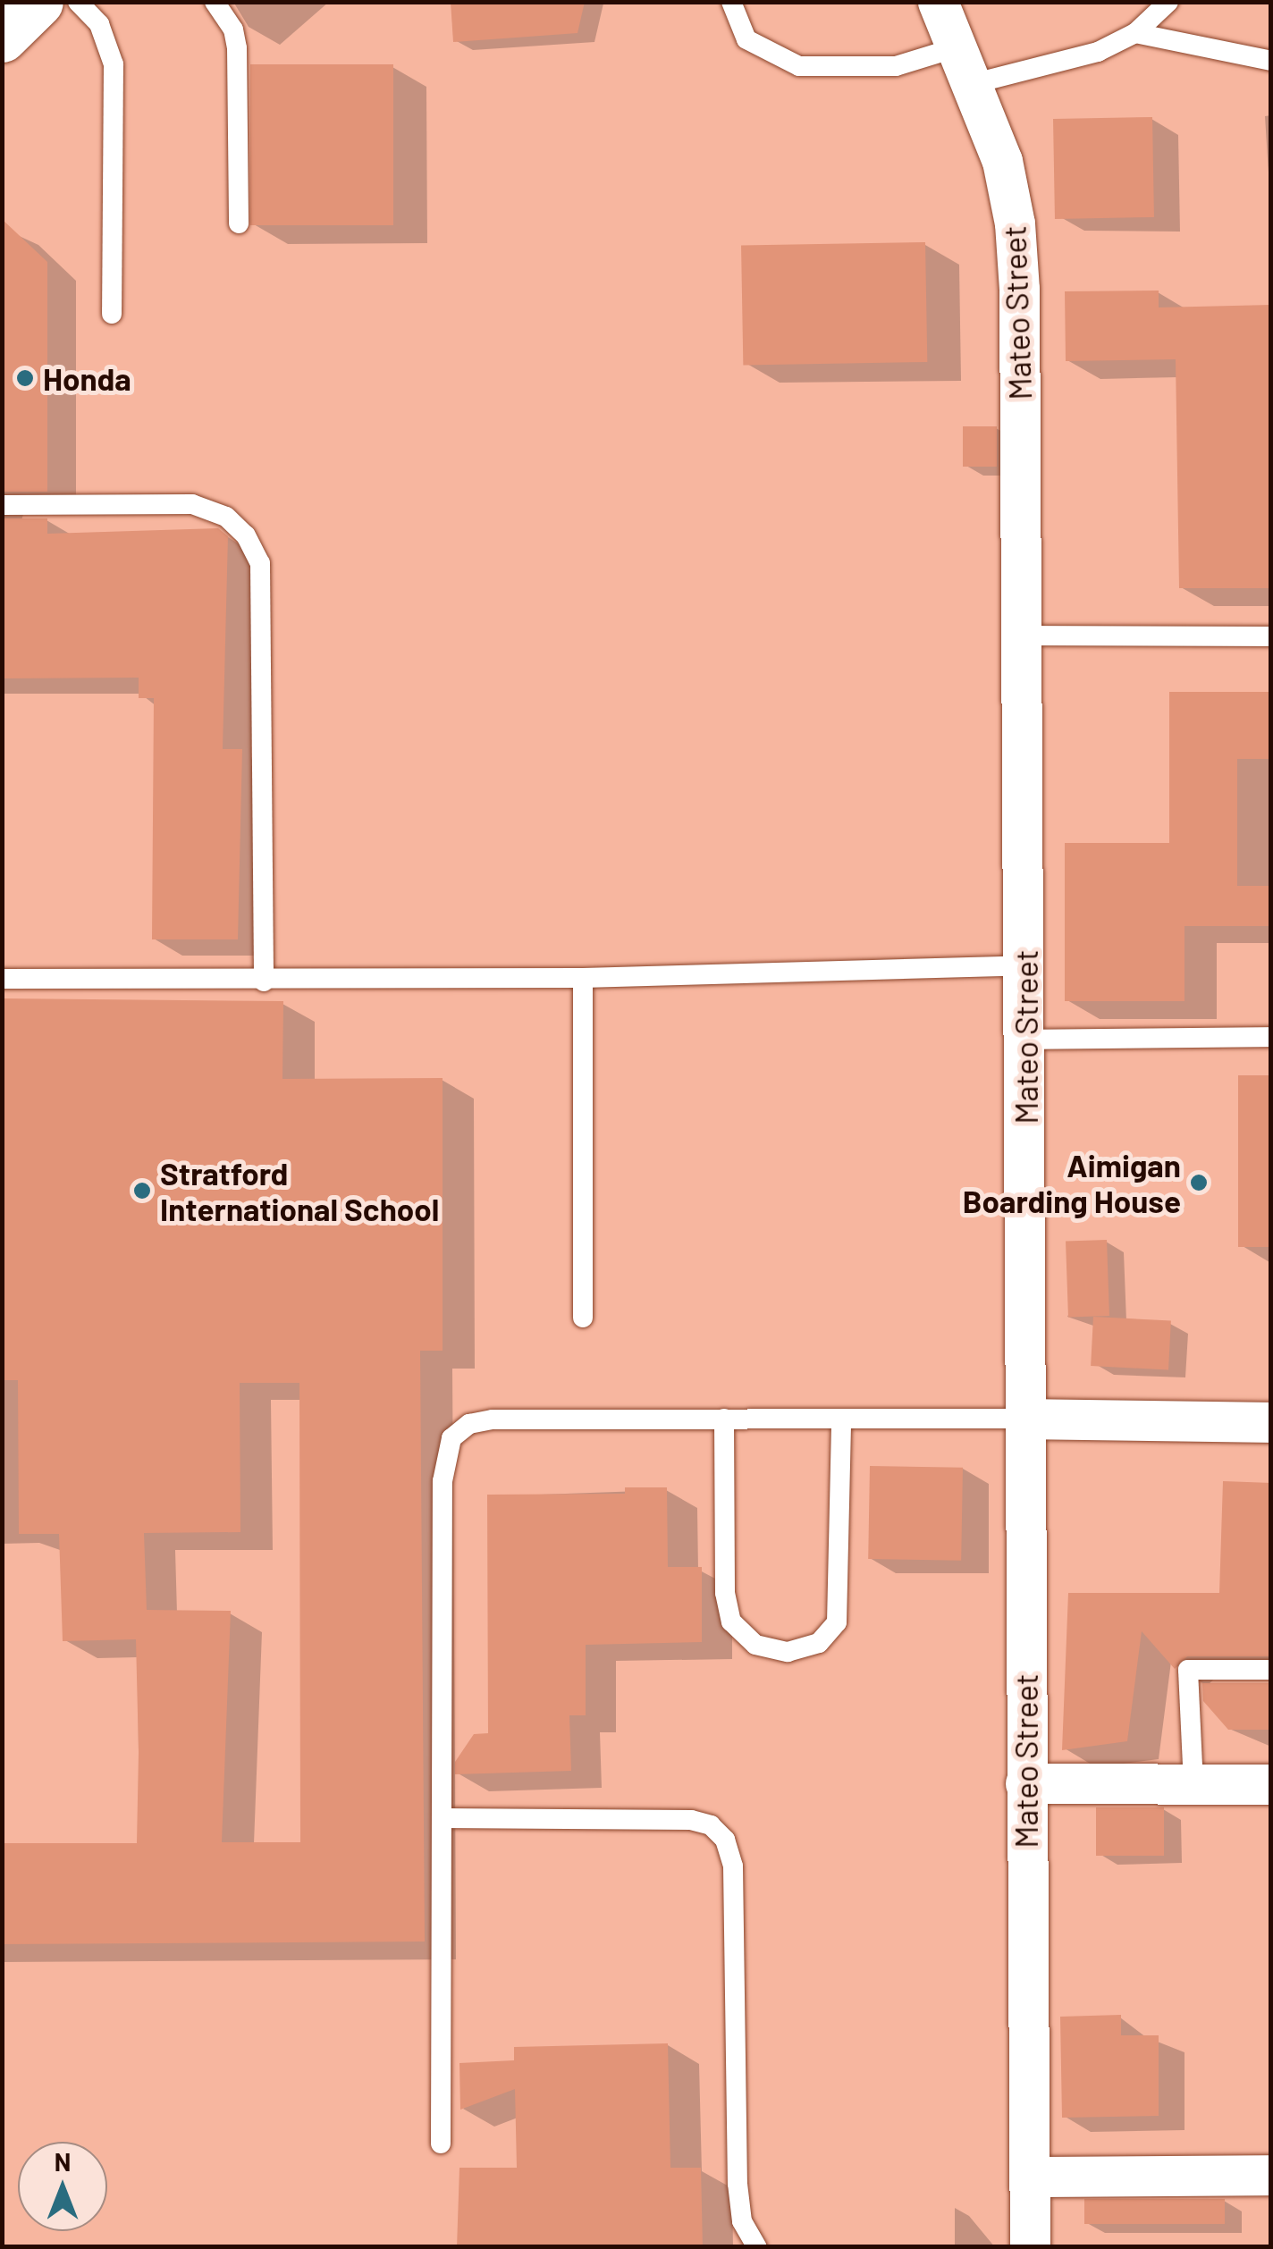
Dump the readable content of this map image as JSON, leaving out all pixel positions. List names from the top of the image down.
{
  "streets": {
    "street": ["Mateo Street"]
  },
  "places": ["Honda", "Aimigan Boarding House", "Stratford International School"],
  "north": "top"
}
